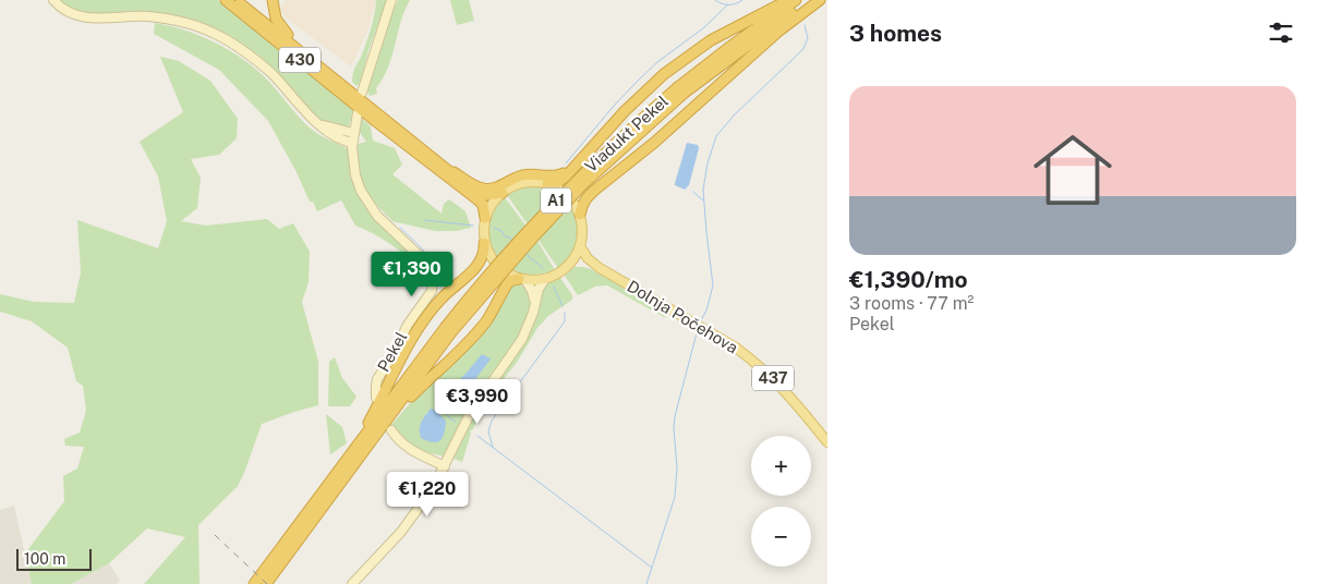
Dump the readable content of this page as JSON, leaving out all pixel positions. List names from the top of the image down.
{
  "streets": {
    "highway": ["430", "Viadukt Pekel", "A1"],
    "main road": ["Dolnja Počehova", "Pekel", "437"]
  },
  "crossings": [
    ["430", "Dolnja Počehova"],
    ["Viadukt Pekel", "A1"]
  ],
  "scale_bar": "100 m",
  "page": {
    "heading": "3 homes",
    "list": [
      {
        "name": "€1,390/mo",
        "note": "3 rooms · 77 m² · Pekel"
      }
    ],
    "price": ["€1,390", "€3,990", "€1,220"],
    "map_buttons": ["+", "−"],
    "scale": "100 m"
  }
}
